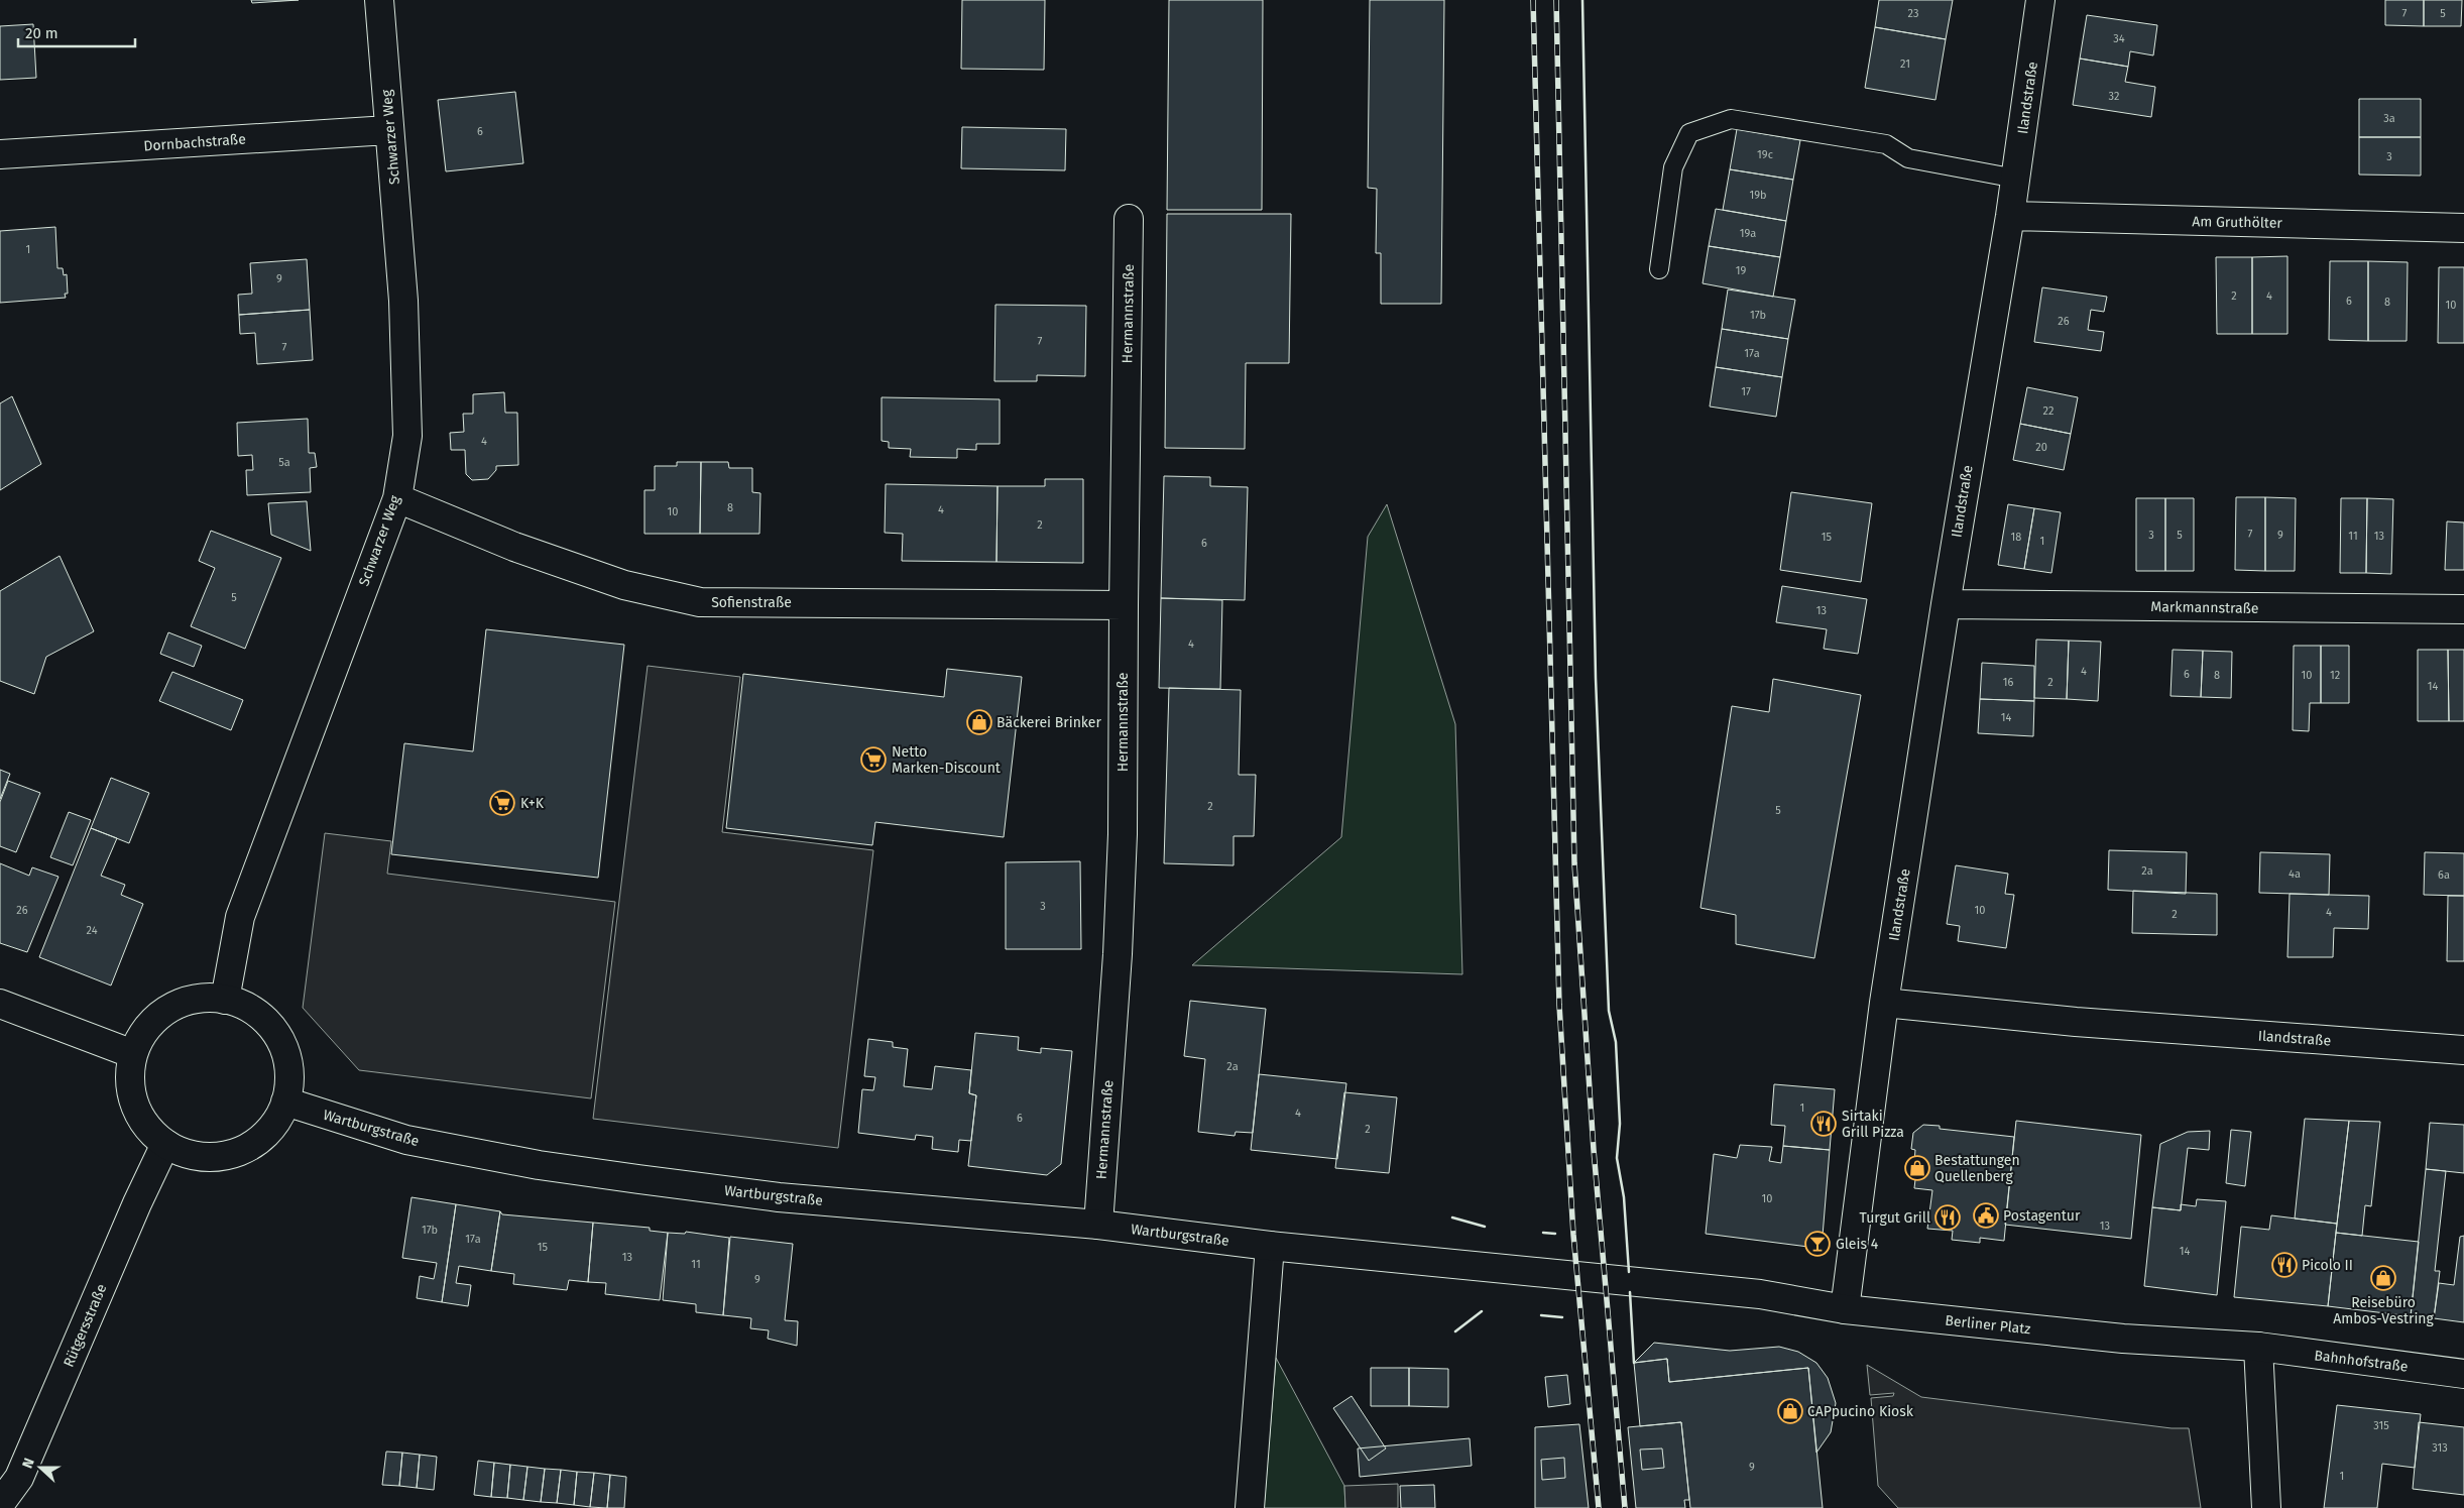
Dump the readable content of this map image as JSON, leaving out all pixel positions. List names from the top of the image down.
{
  "streets": {
    "street": [
      "Ilandstraße",
      "Schwarzer Weg",
      "Dornbachstraße",
      "Am Gruthölter",
      "Hermannstraße",
      "Sofienstraße",
      "Markmannstraße",
      "Wartburgstraße",
      "Berliner Platz",
      "Rütgersstraße",
      "Bahnhofstraße"
    ]
  },
  "crossings": [
    ["Ilandstraße", "Am Gruthölter"],
    ["Ilandstraße", "Markmannstraße"],
    ["Ilandstraße", "Berliner Platz"],
    ["Schwarzer Weg", "Dornbachstraße"],
    ["Schwarzer Weg", "Sofienstraße"],
    ["Schwarzer Weg", "Wartburgstraße"],
    ["Schwarzer Weg", "Rütgersstraße"],
    ["Hermannstraße", "Sofienstraße"],
    ["Hermannstraße", "Wartburgstraße"],
    ["Wartburgstraße", "Berliner Platz"],
    ["Wartburgstraße", "Rütgersstraße"],
    ["Berliner Platz", "Bahnhofstraße"]
  ],
  "places": {
    "shop": [
      "Bäckerei Brinker",
      "Bestattungen Quellenberg",
      "Reisebüro Ambos-Vestring",
      "CAPpucino Kiosk"
    ],
    "supermarket": ["Netto Marken-Discount", "K+K"],
    "restaurant": ["Sirtaki Grill Pizza", "Turgut Grill", "Picolo II"],
    "public building": ["Postagentur"],
    "bar": ["Gleis 4"]
  },
  "house_numbers": [
    "23",
    "7",
    "5",
    "34",
    "21",
    "32",
    "3a",
    "6",
    "19c",
    "3",
    "19b",
    "19a",
    "1",
    "19",
    "9",
    "2",
    "4",
    "6",
    "8",
    "10",
    "17b",
    "26",
    "7",
    "7",
    "17a",
    "17",
    "22",
    "4",
    "20",
    "5a",
    "8",
    "4",
    "10",
    "2",
    "7",
    "3",
    "5",
    "9",
    "11",
    "13",
    "15",
    "18",
    "1",
    "6",
    "5",
    "13",
    "4",
    "4",
    "6",
    "8",
    "10",
    "12",
    "16",
    "2",
    "14",
    "14",
    "2",
    "5",
    "2a",
    "4a",
    "6a",
    "3",
    "26",
    "10",
    "4",
    "2",
    "24",
    "2a",
    "1",
    "4",
    "6",
    "2",
    "10",
    "13",
    "17b",
    "17a",
    "15",
    "14",
    "13",
    "11",
    "9",
    "315",
    "313",
    "9",
    "1"
  ],
  "scale_bar": "20 m",
  "north": "left"
}
